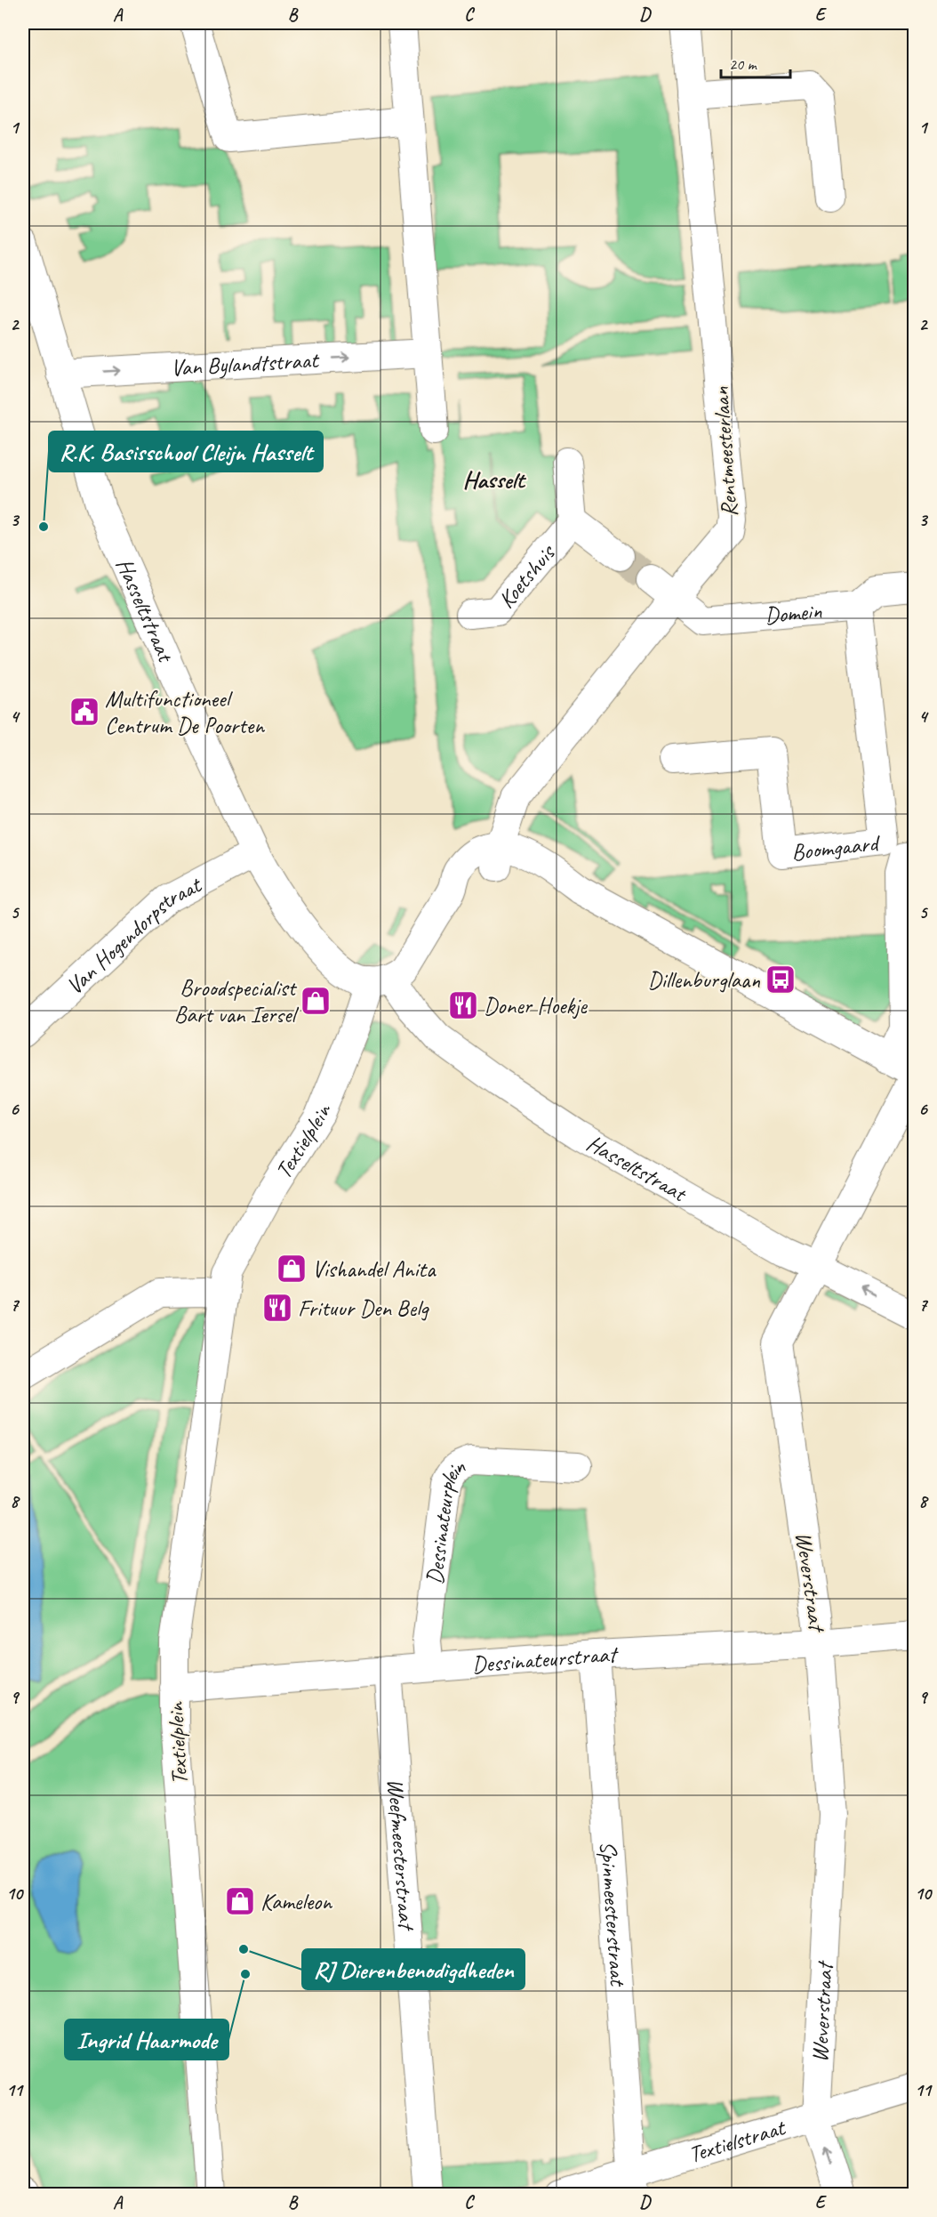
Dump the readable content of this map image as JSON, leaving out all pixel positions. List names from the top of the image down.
{
  "streets": {
    "street": [
      "Van Bylandtstraat",
      "Rentmeesterlaan",
      "Koetshuis",
      "Hasseltstraat",
      "Domein",
      "Boomgaard",
      "Van Hogendorpstraat",
      "Textielplein",
      "Dessinateurplein",
      "Weverstraat",
      "Dessinateurstraat",
      "Weefmeesterstraat",
      "Spinmeesterstraat",
      "Textielstraat"
    ]
  },
  "crossings": [
    ["Van Bylandtstraat", "Hasseltstraat"],
    ["Rentmeesterlaan", "Domein"],
    ["Hasseltstraat", "Van Hogendorpstraat"],
    ["Hasseltstraat", "Textielplein"],
    ["Hasseltstraat", "Weverstraat"],
    ["Domein", "Boomgaard"],
    ["Textielplein", "Dessinateurstraat"],
    ["Dessinateurplein", "Dessinateurstraat"],
    ["Weverstraat", "Dessinateurstraat"],
    ["Weverstraat", "Textielstraat"],
    ["Dessinateurstraat", "Weefmeesterstraat"],
    ["Dessinateurstraat", "Spinmeesterstraat"],
    ["Spinmeesterstraat", "Textielstraat"]
  ],
  "one_way": ["Van Bylandtstraat"],
  "districts": ["Hasselt"],
  "places": {
    "other": ["R.K. Basisschool Cleijn Hasselt", "RJ Dierenbenodigdheden", "Ingrid Haarmode"],
    "public building": ["Multifunctioneel Centrum De Poorten"],
    "bus stop": ["Dillenburglaan"],
    "shop": ["Broodspecialist Bart van Iersel", "Vishandel Anita", "Kameleon"],
    "restaurant": ["Doner Hoekje", "Frituur Den Belg"]
  },
  "scale_bar": "20 m",
  "grid": {
    "columns": [
      "A",
      "B",
      "C",
      "D",
      "E"
    ],
    "rows": [
      "1",
      "2",
      "3",
      "4",
      "5",
      "6",
      "7",
      "8",
      "9",
      "10",
      "11"
    ]
  }
}
